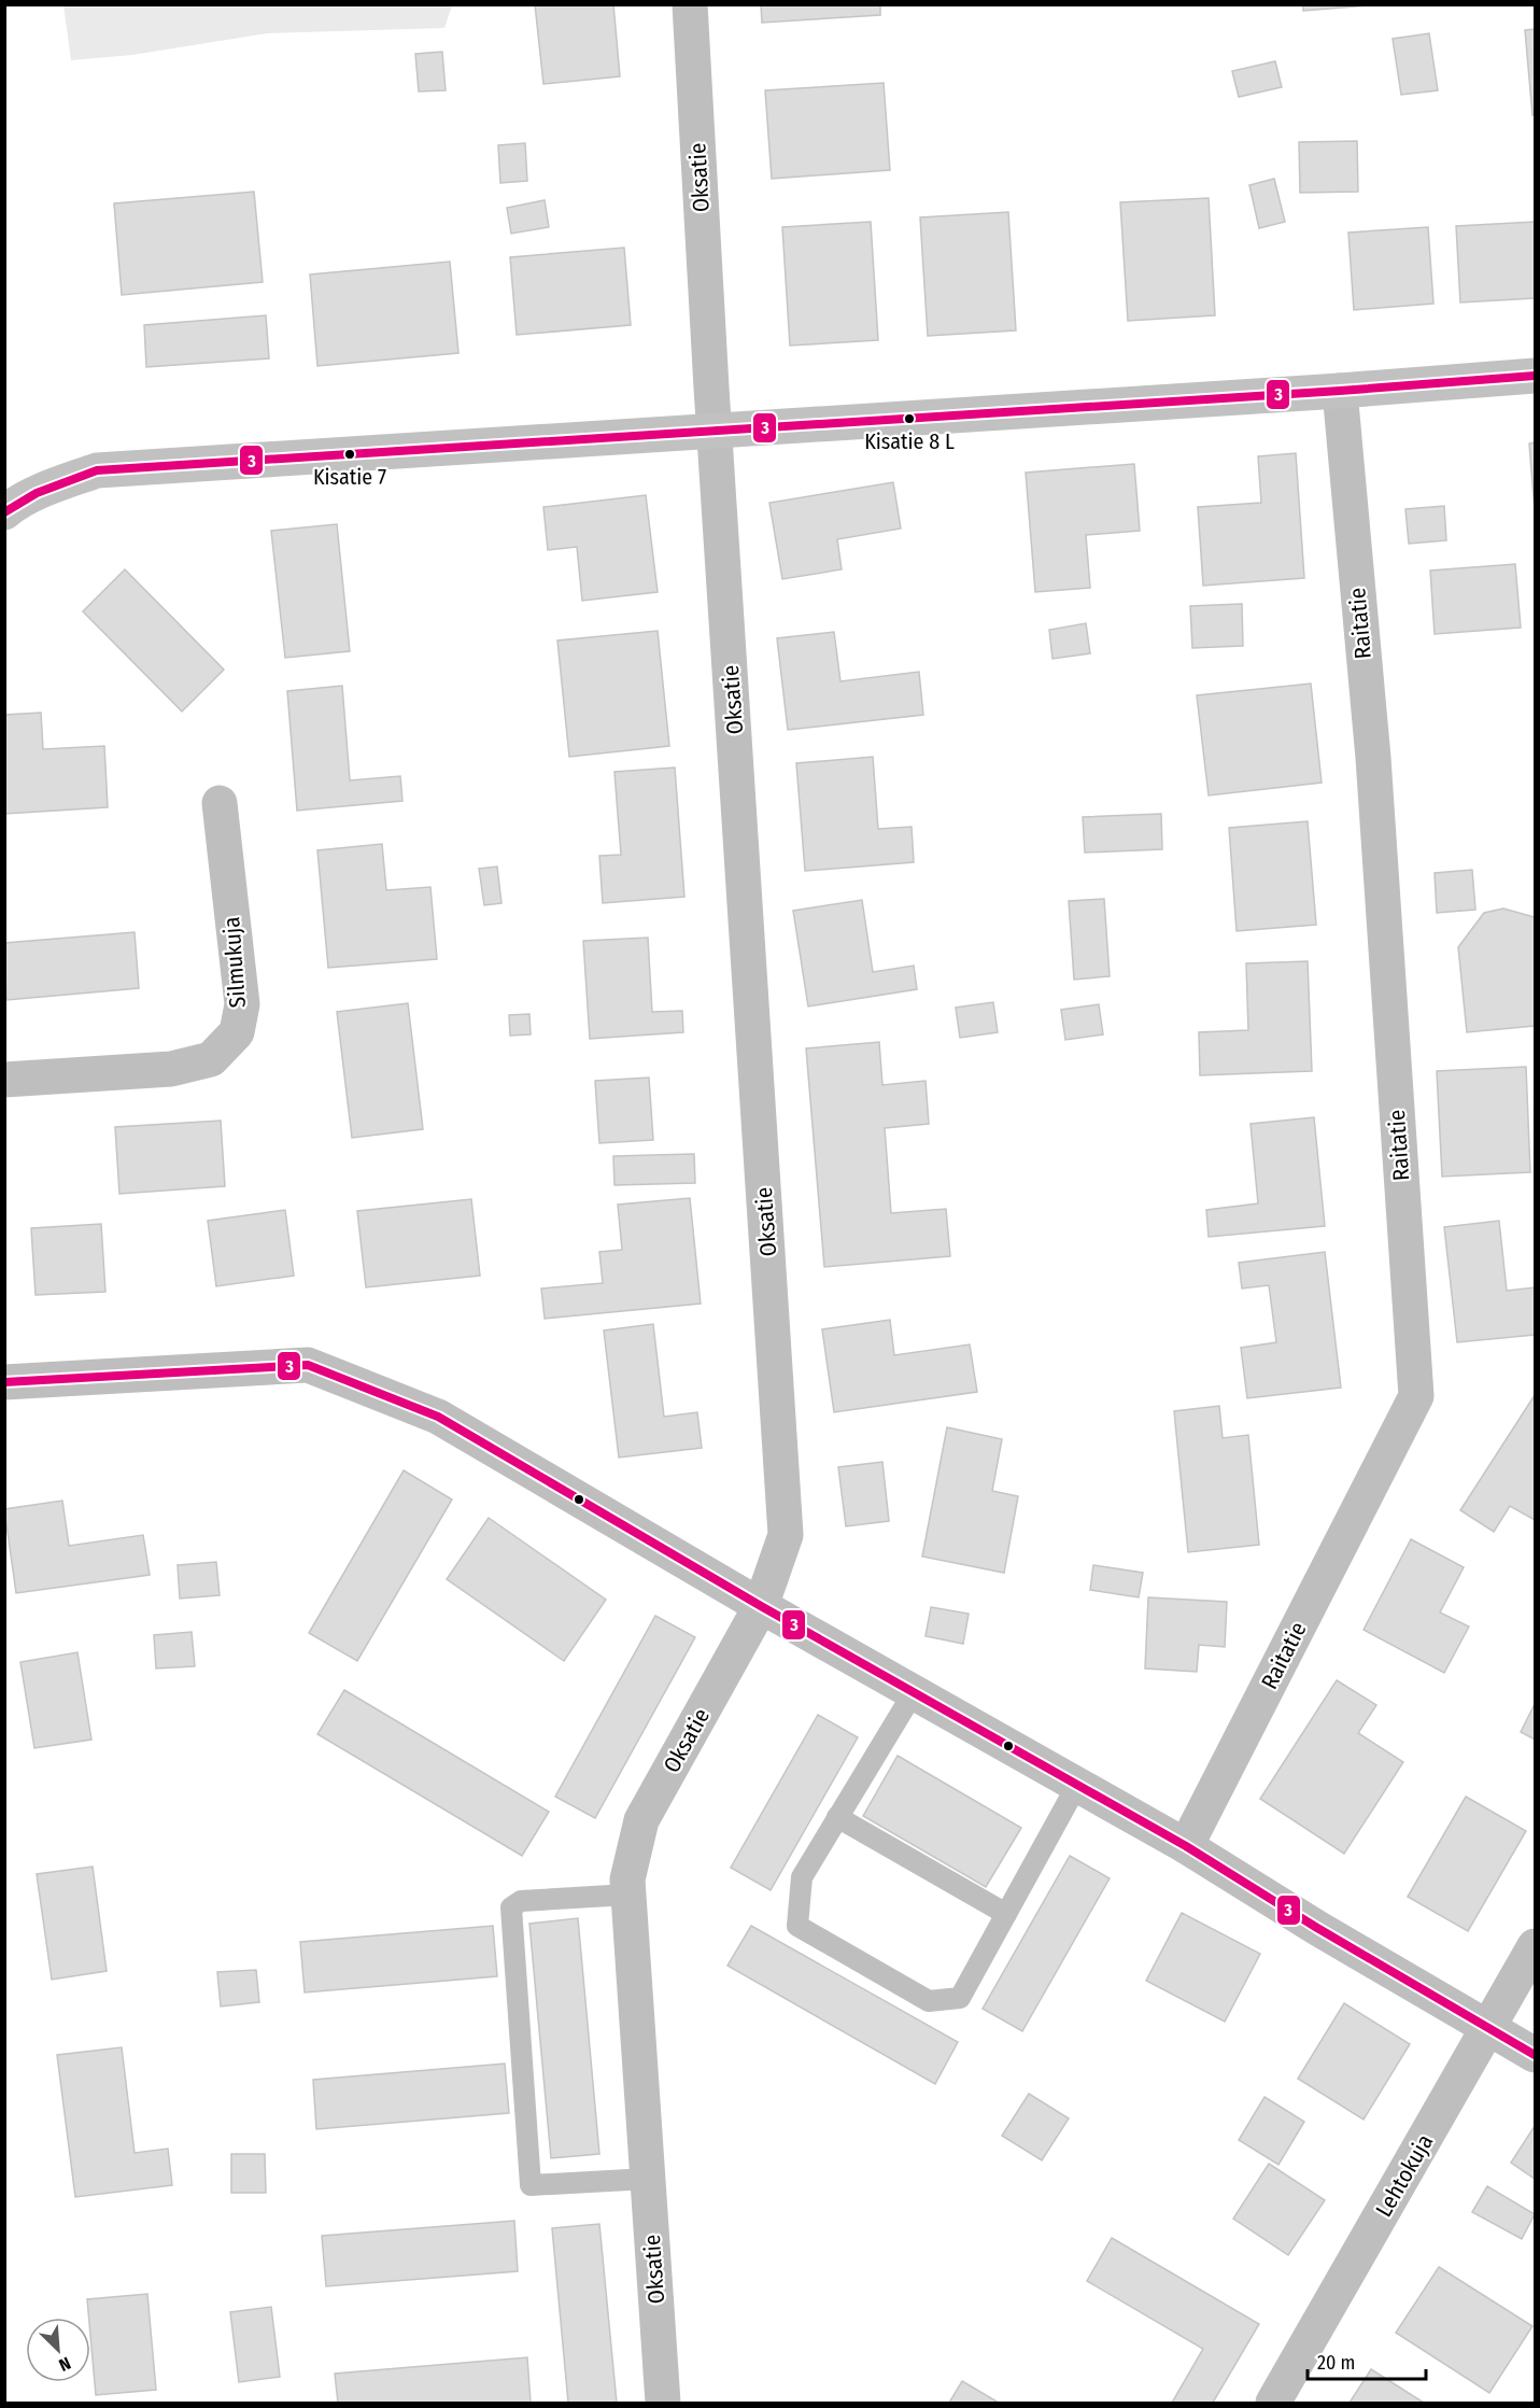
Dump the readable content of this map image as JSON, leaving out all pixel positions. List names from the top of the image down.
{
  "streets": {
    "street": [
      "Oksatie",
      "Raitatie",
      "Silmukuja",
      "Lehtokuja"
    ]
  },
  "places": ["Kisatie 8 L", "Kisatie 7"],
  "lines": ["transit line 3"],
  "scale_bar": "20 m",
  "north": "bottom right"
}
